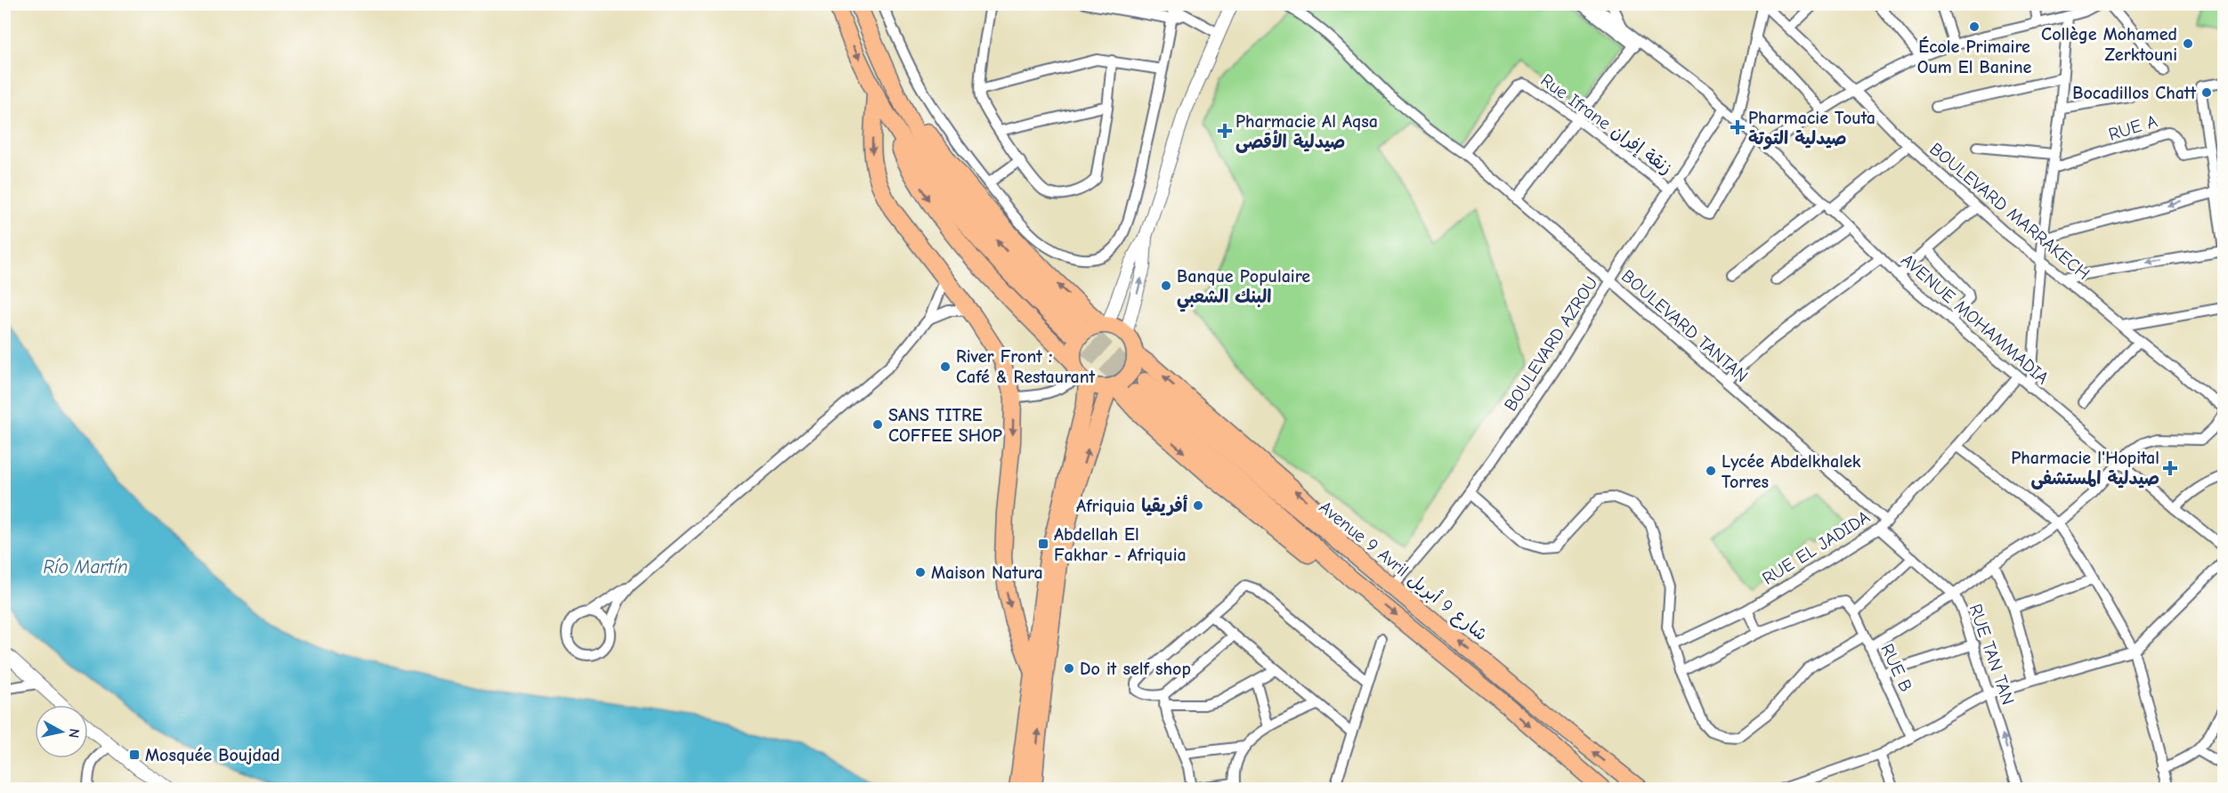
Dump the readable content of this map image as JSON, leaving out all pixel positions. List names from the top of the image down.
{
  "streets": {
    "main road": ["Avenue 9 Avril شارع 9 أبريل"],
    "street": [
      "Rue Ifrane زنقة إفران",
      "RUE A",
      "BOULEVARD MARRAKECH",
      "AVENUE MOHAMMADIA",
      "BOULEVARD TANTAN",
      "BOULEVARD AZROU",
      "RUE EL JADIDA",
      "RUE TAN TAN",
      "RUE B"
    ]
  },
  "crossings": [
    ["Rue Ifrane زنقة إفران", "BOULEVARD TANTAN"],
    ["Rue Ifrane زنقة إفران", "BOULEVARD AZROU"],
    ["AVENUE MOHAMMADIA", "BOULEVARD AZROU"],
    ["AVENUE MOHAMMADIA", "RUE EL JADIDA"],
    ["BOULEVARD TANTAN", "BOULEVARD AZROU"],
    ["BOULEVARD TANTAN", "RUE EL JADIDA"],
    ["BOULEVARD AZROU", "Avenue 9 Avril شارع 9 أبريل"],
    ["RUE EL JADIDA", "RUE TAN TAN"]
  ],
  "water": ["Río Martín"],
  "places": {
    "other": [
      "École Primaire Oum El Banine",
      "Collège Mohamed Zerktouni",
      "Bocadillos Chatt",
      "Banque Populaire البنك الشعبي",
      "River Front : Café & Restaurant",
      "SANS TITRE COFFEE SHOP",
      "Lycée Abdelkhalek Torres",
      "Afriquia أفريقيا",
      "Maison Natura",
      "Do it self shop"
    ],
    "health": ["Pharmacie Touta صيدلية التوتة", "Pharmacie Al Aqsa صيدلية الأقصى", "Pharmacie l'Hopital صيدلية المستشفى"],
    "transit": ["Abdellah El Fakhar - Afriquia", "Mosquée Boujdad"]
  },
  "north": "right"
}
